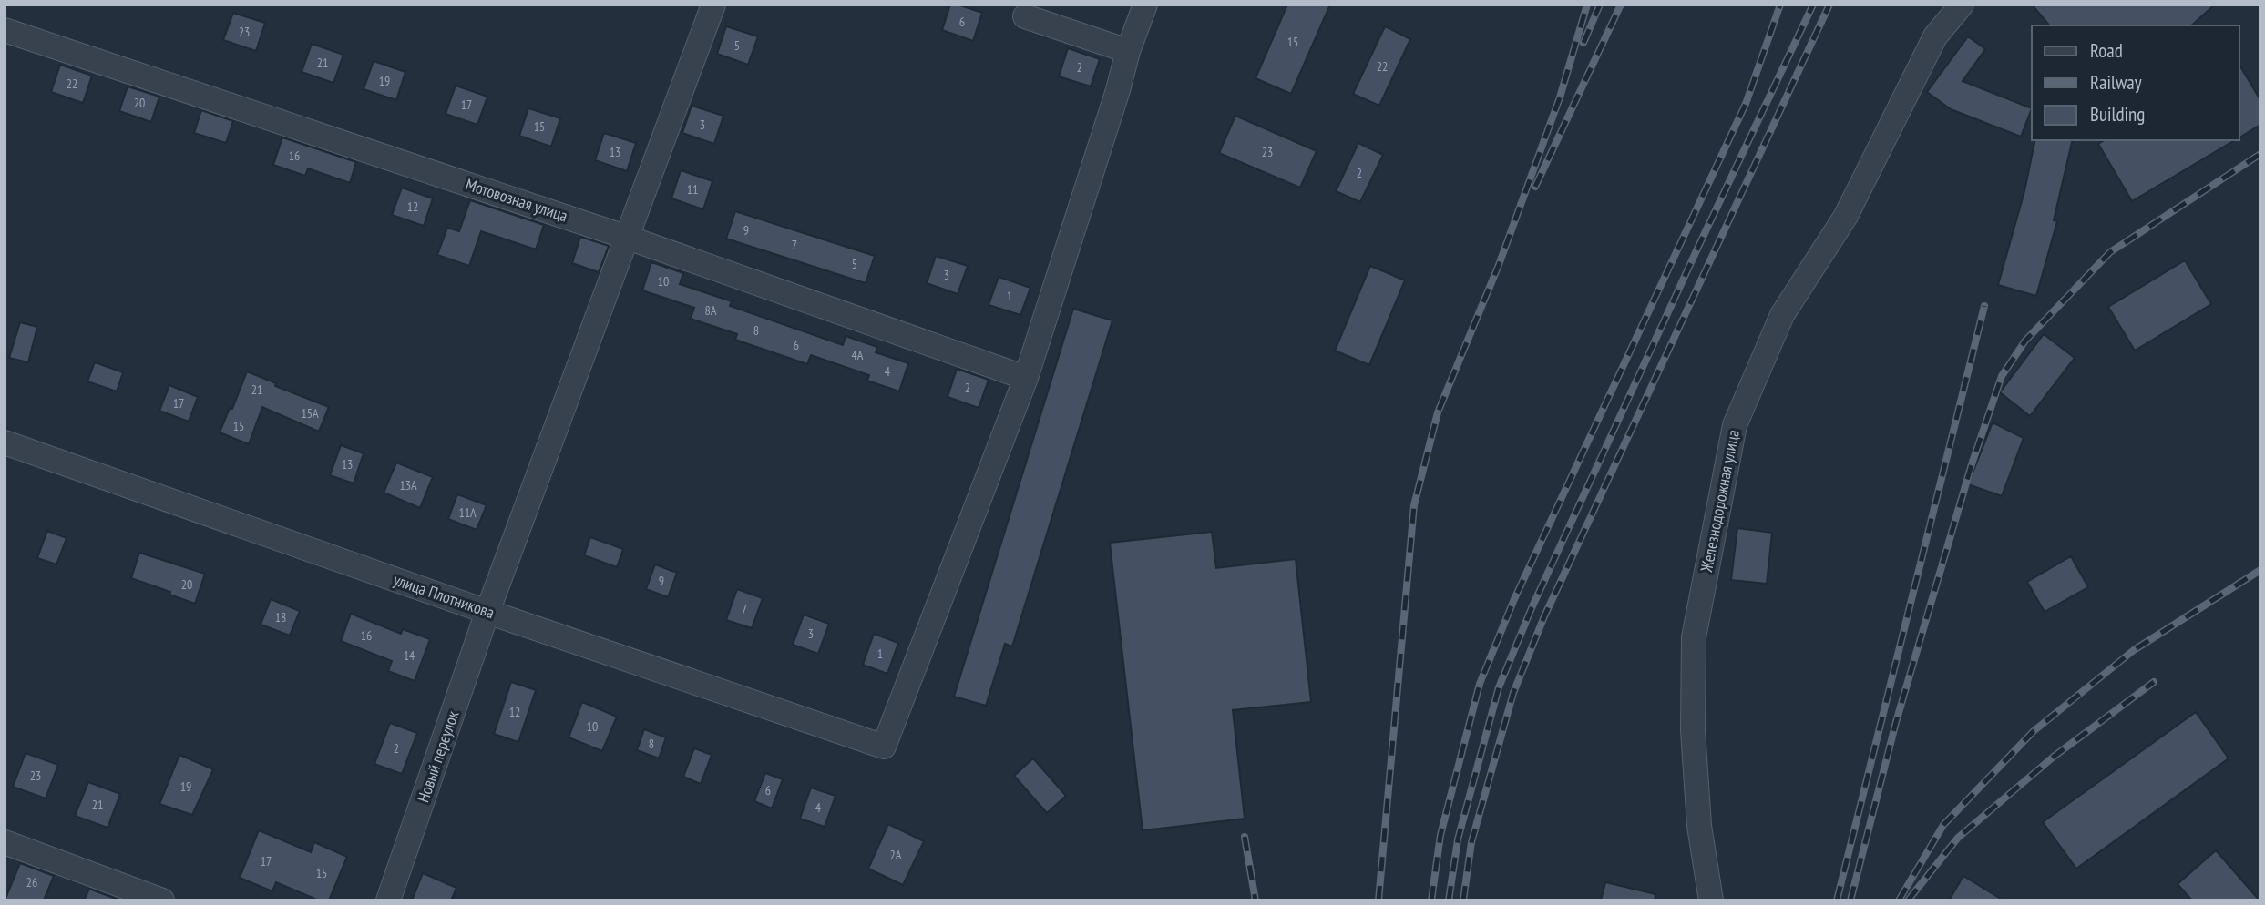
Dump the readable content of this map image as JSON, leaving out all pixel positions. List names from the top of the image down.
{
  "streets": {
    "street": [
      "Мотовозная улица",
      "Железнодорожная улица",
      "улица Плотникова",
      "Новый переулок"
    ]
  },
  "crossings": [
    ["Мотовозная улица", "улица Плотникова"],
    ["Мотовозная улица", "Новый переулок"],
    ["улица Плотникова", "Новый переулок"]
  ],
  "house_numbers": [
    "6",
    "23",
    "15",
    "5",
    "21",
    "22",
    "2",
    "19",
    "22",
    "20",
    "17",
    "3",
    "15",
    "13",
    "23",
    "16",
    "2",
    "11",
    "12",
    "9",
    "7",
    "5",
    "3",
    "10",
    "1",
    "8А",
    "8",
    "6",
    "4А",
    "4",
    "2",
    "21",
    "17",
    "15А",
    "15",
    "13",
    "13А",
    "11А",
    "9",
    "20",
    "7",
    "18",
    "3",
    "16",
    "1",
    "14",
    "12",
    "10",
    "8",
    "2",
    "23",
    "19",
    "6",
    "21",
    "4",
    "2А",
    "17",
    "15",
    "26"
  ],
  "legend": ["Road", "Railway", "Building"]
}
